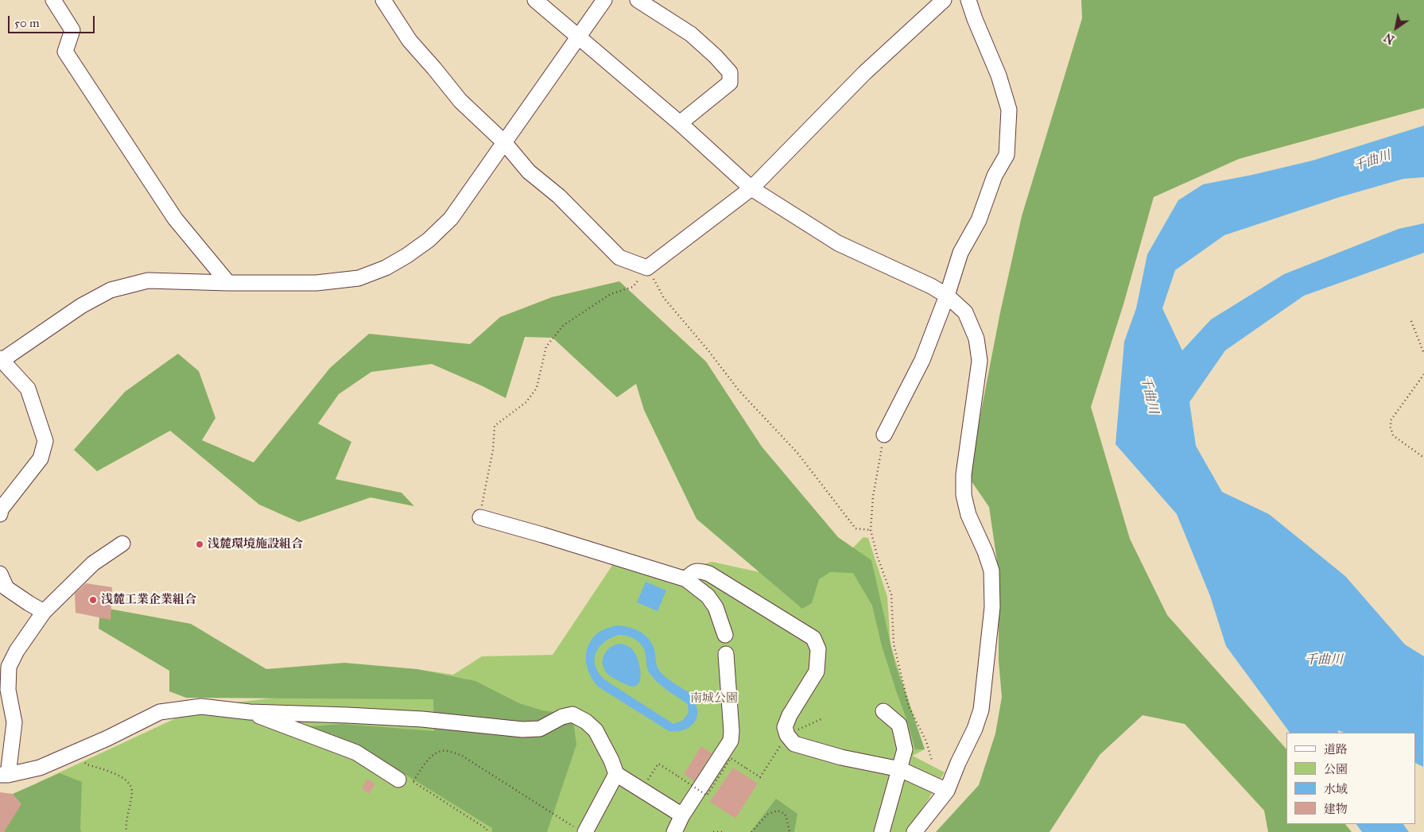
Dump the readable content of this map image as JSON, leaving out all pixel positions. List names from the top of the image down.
{
  "water": ["千曲川"],
  "parks": ["南城公園"],
  "places": ["浅麓環境施設組合", "浅麓工業企業組合"],
  "legend": [
    "道路",
    "公園",
    "水域",
    "建物"
  ],
  "scale_bar": "50 m",
  "north": "bottom left"
}
